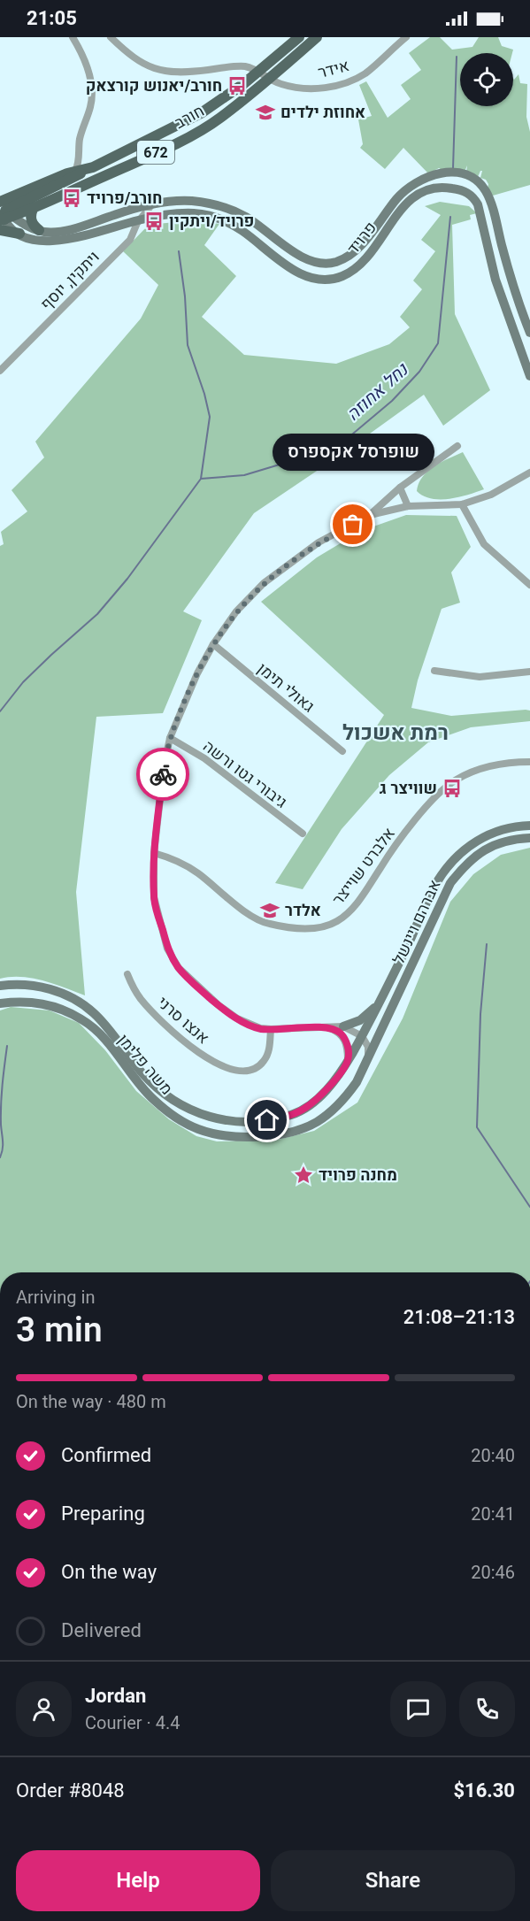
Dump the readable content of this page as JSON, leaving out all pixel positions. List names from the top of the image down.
{
  "streets": {
    "main road": [
      "חורב",
      "672",
      "פרויד",
      "אברהם ויינשל",
      "משה פלימן"
    ],
    "street": [
      "אידר",
      "ויתקין, יוסף",
      "גאולי תימן",
      "גיבורי גטו ורשה",
      "אלברט שוייצר",
      "אנצו סרני"
    ]
  },
  "crossings": [
    ["אידר", "חורב"],
    ["חורב", "פרויד"],
    ["פרויד", "ויתקין, יוסף"],
    ["אברהם ויינשל", "משה פלימן"]
  ],
  "districts": ["רמת אשכול"],
  "water": ["נחל אחוזה"],
  "places": {
    "bus stop": [
      "חורב/יאנוש קורצאק",
      "חורב/פרויד",
      "פרויד/ויתקין",
      "שוויצר ג"
    ],
    "school or university": ["אחוזת ילדים", "אלדר"],
    "other": ["שופרסל אקספרס"],
    "place": ["מחנה פרויד"]
  },
  "page": {
    "status": "21:05",
    "bubble": "שופרסל אקספרס",
    "heading": ["3 min", "Arriving in", "21:08–21:13"],
    "panel": [
      "Jordan",
      "Courier · 4.4",
      "Order #8048",
      "$16.30"
    ],
    "bar": "On the way · 480 m",
    "list": [
      ["Confirmed", "20:40"],
      ["Preparing", "20:41"],
      ["On the way", "20:46"],
      "Delivered"
    ],
    "buttons": ["Help", "Share"]
  }
}
